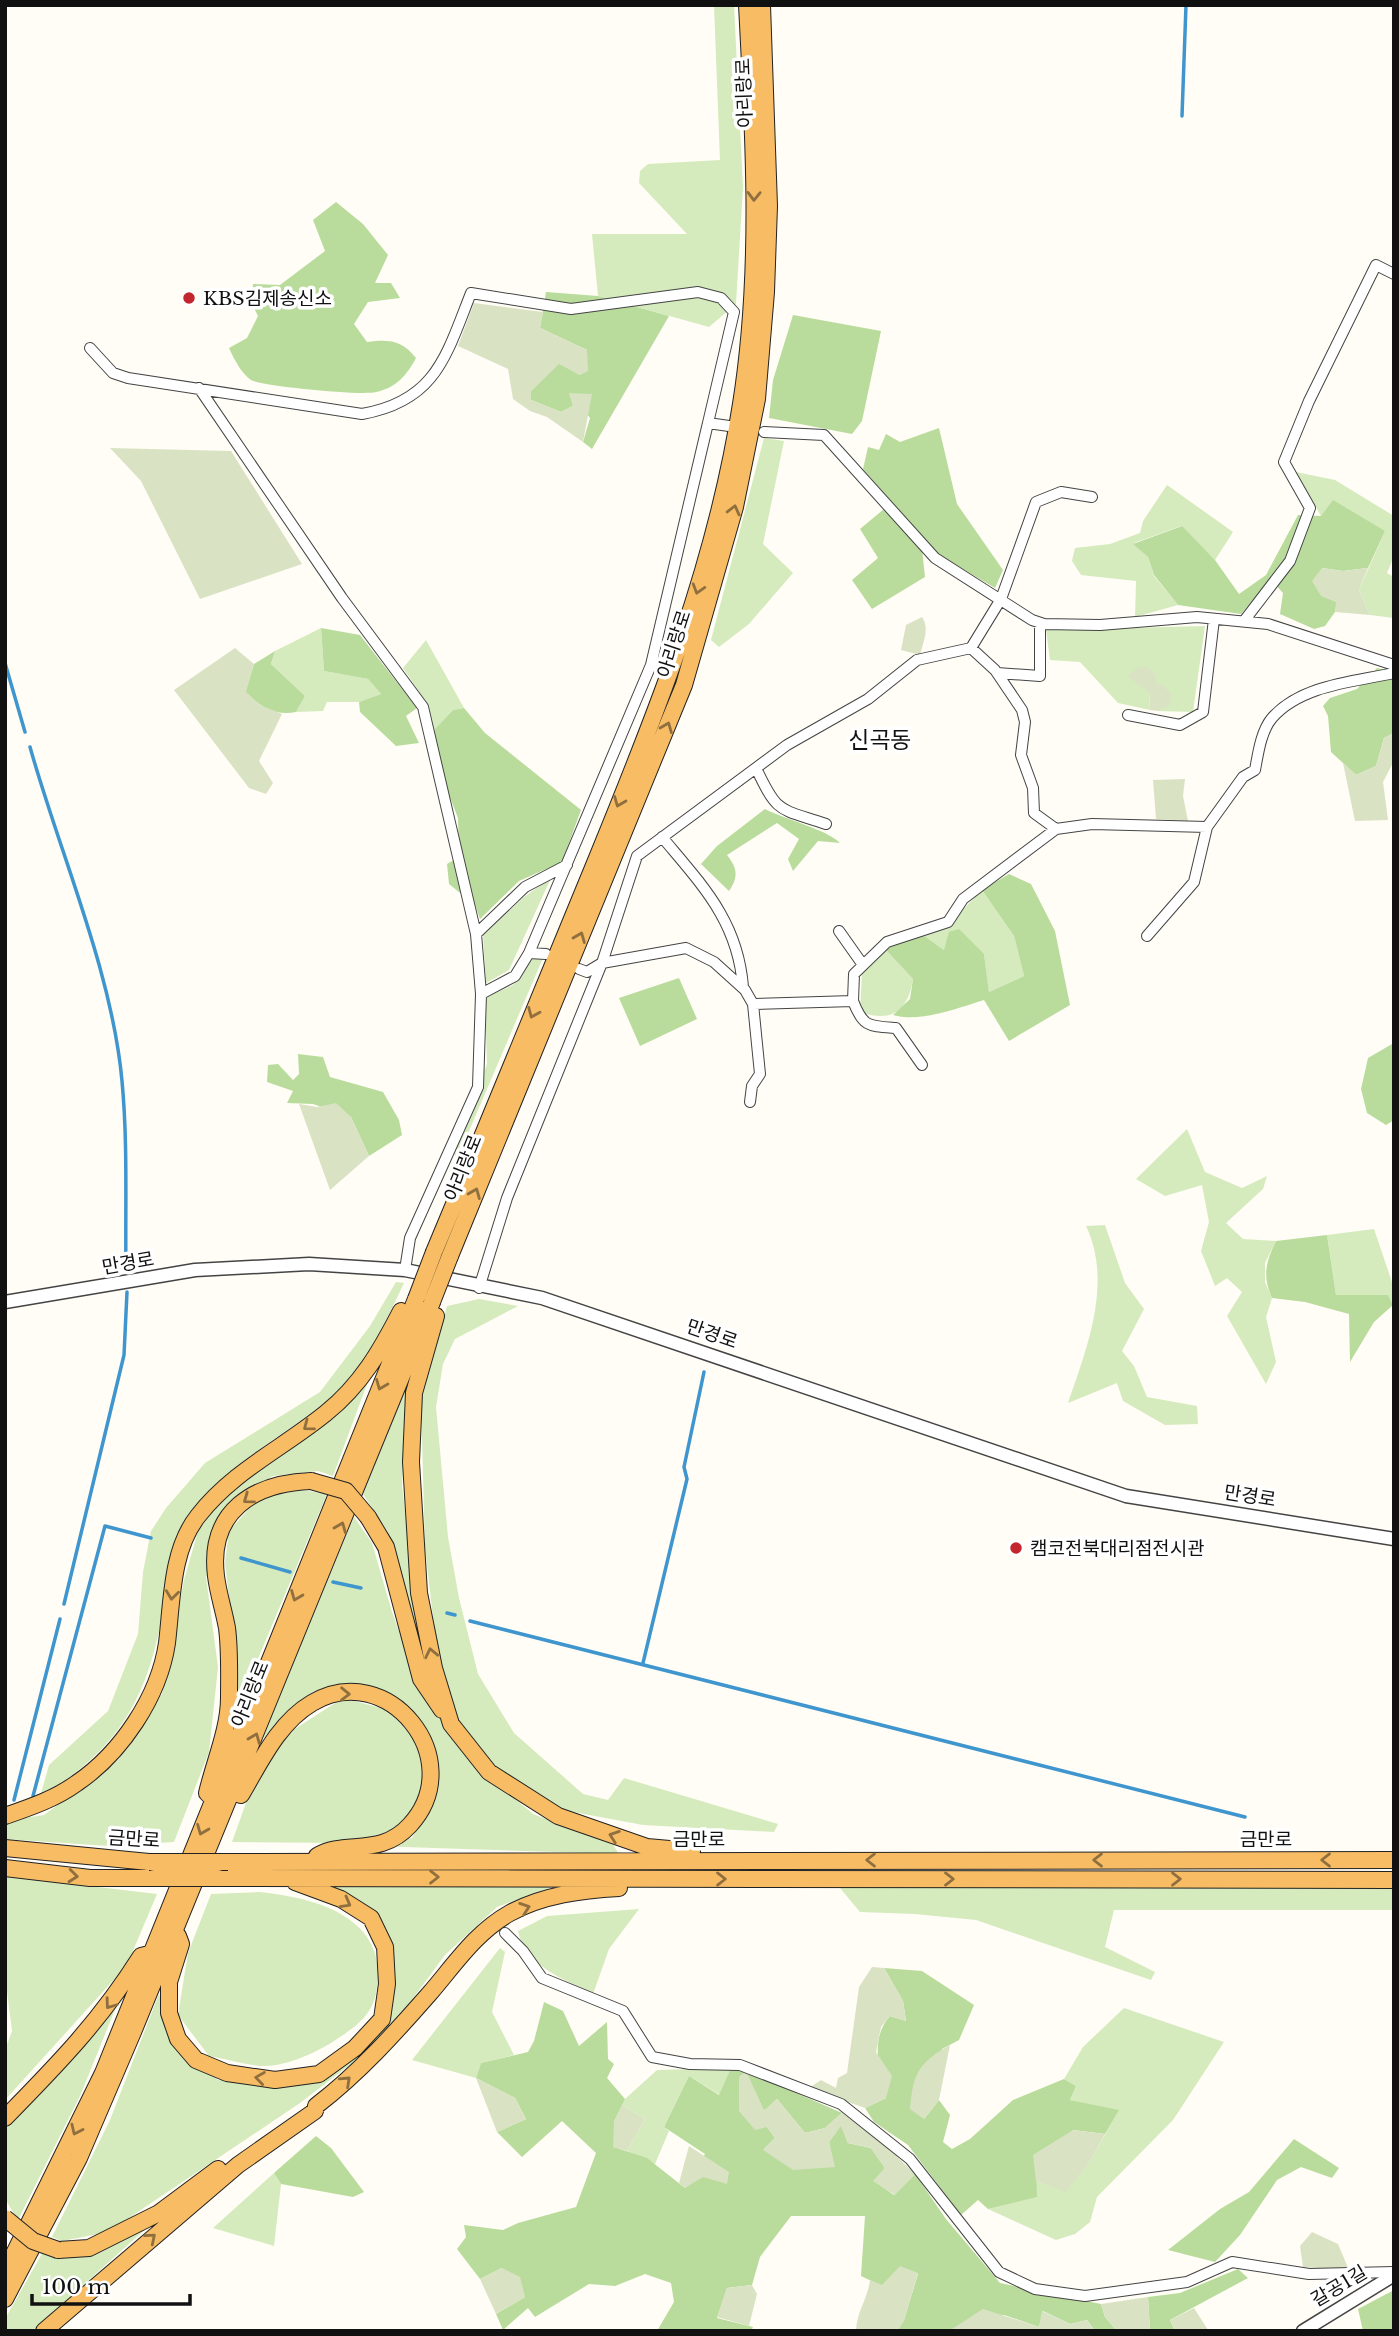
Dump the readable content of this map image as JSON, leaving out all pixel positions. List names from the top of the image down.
{
  "streets": {
    "highway": ["아리랑로", "금만로"],
    "street": ["만경로", "갈공1길"]
  },
  "districts": ["신곡동"],
  "places": ["KBS김제송신소", "캠코전북대리점전시관"],
  "scale_bar": "100 m"
}
